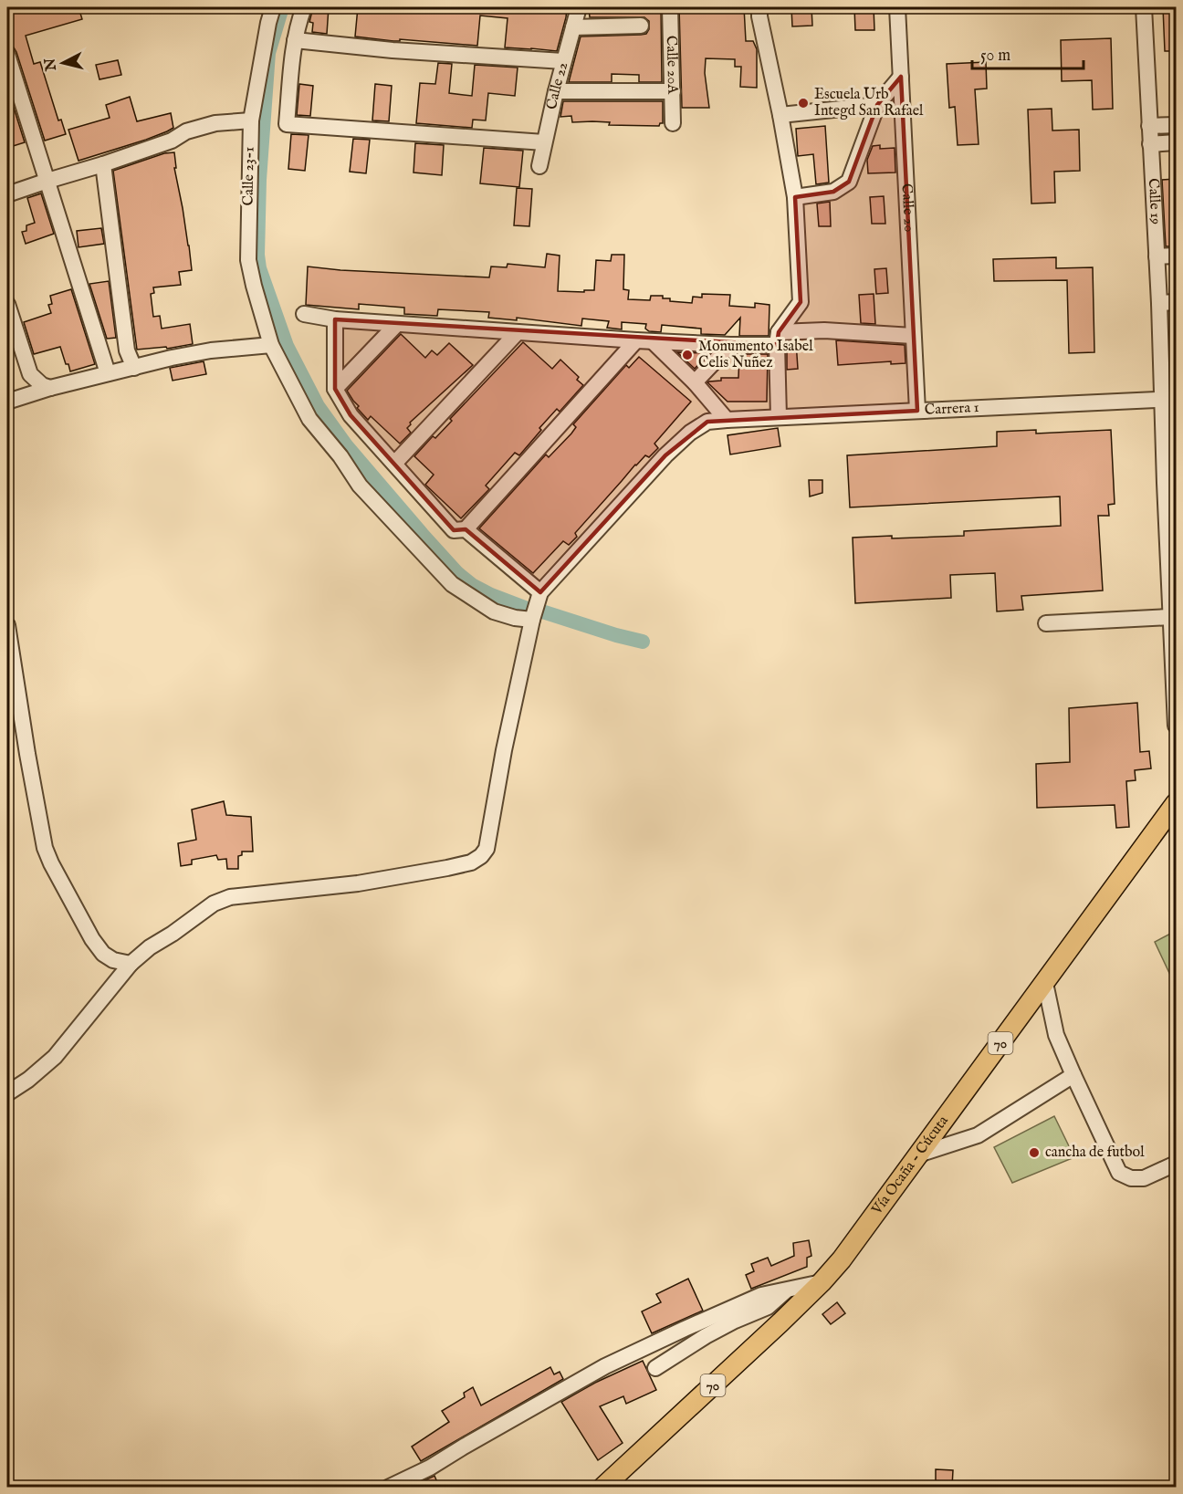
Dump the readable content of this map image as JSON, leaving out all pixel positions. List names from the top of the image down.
{
  "streets": {
    "main road": ["70", "Vía Ocaña - Cúcuta"],
    "street": [
      "Calle 20A",
      "Calle 22",
      "Calle 23-1",
      "Calle 19",
      "Calle 20",
      "Carrera 1"
    ]
  },
  "crossings": [
    ["Calle 19", "Carrera 1"],
    ["Calle 20", "Carrera 1"]
  ],
  "places": ["Escuela Urb Integd San Rafael", "Monumento Isabel Celis Nuñez", "cancha de futbol"],
  "scale_bar": "50 m",
  "north": "left"
}
